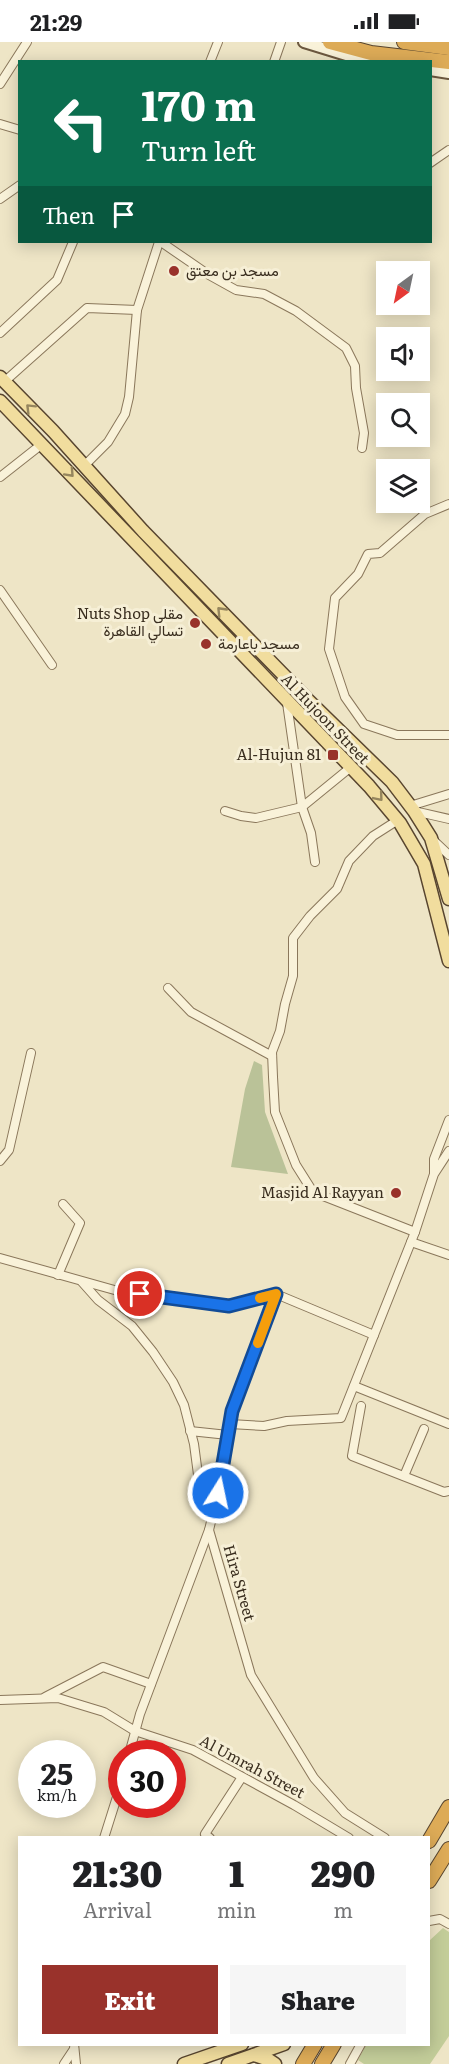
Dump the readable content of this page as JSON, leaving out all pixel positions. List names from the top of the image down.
{
  "streets": {
    "main road": ["Al Hujoon Street"],
    "street": ["Hira Street", "Al Umrah Street"]
  },
  "places": {
    "other": [
      "مسجد بن معتق",
      "Nuts Shop مقلى تسالي القاهرة",
      "مسجد باعارمة",
      "Masjid Al Rayyan"
    ],
    "transit": ["Al-Hujun 81"]
  },
  "north": "bottom left",
  "page": {
    "status": "21:29",
    "turn": ["170 m", "Turn left"],
    "then": "Then",
    "speed": "25 km/h",
    "limit": "30",
    "eta": [
      "21:30",
      "Arrival",
      "1",
      "min",
      "290",
      "m"
    ],
    "buttons": ["Exit", "Share"]
  }
}
